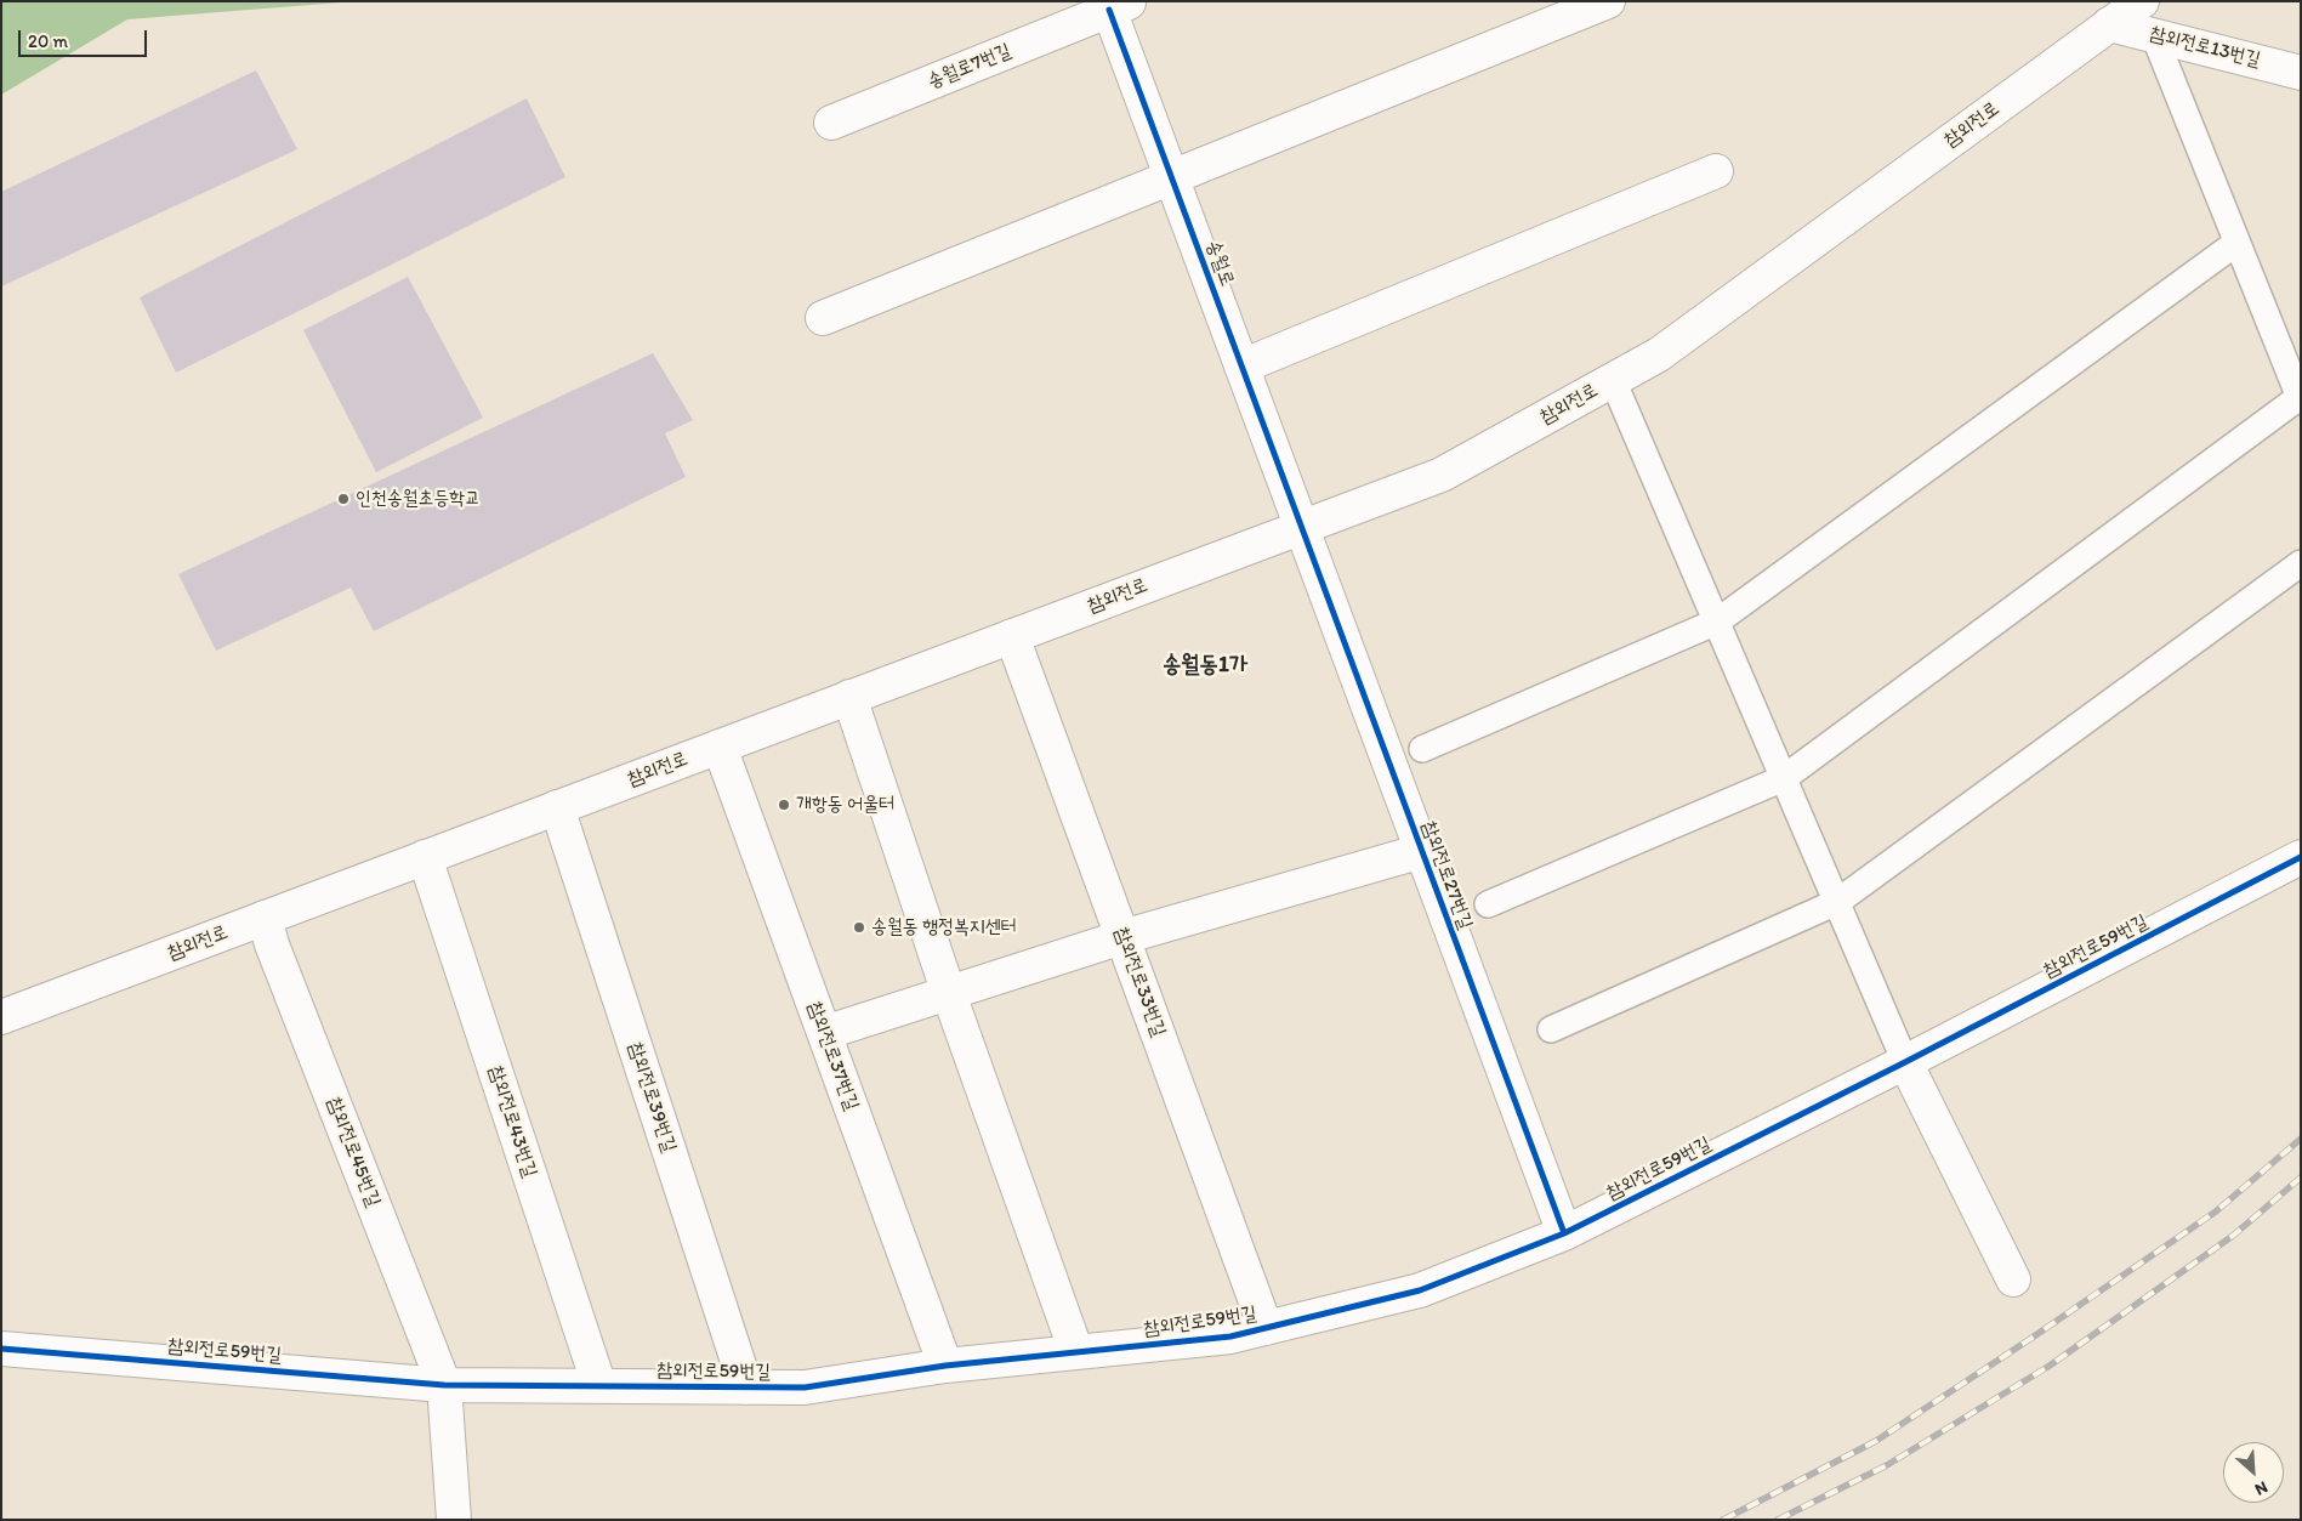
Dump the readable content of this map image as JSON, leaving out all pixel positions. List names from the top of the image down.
{
  "streets": {
    "street": [
      "참외전로13번길",
      "송월로7번길",
      "참외전로",
      "송월로",
      "참외전로27번길",
      "참외전로59번길",
      "참외전로33번길",
      "참외전로37번길",
      "참외전로39번길",
      "참외전로43번길",
      "참외전로45번길"
    ]
  },
  "crossings": [
    ["참외전로13번길", "참외전로"],
    ["송월로7번길", "송월로"],
    ["참외전로", "송월로"],
    ["참외전로", "참외전로27번길"],
    ["참외전로", "참외전로33번길"],
    ["참외전로", "참외전로37번길"],
    ["참외전로", "참외전로39번길"],
    ["참외전로", "참외전로43번길"],
    ["참외전로", "참외전로45번길"],
    ["송월로", "참외전로27번길"],
    ["참외전로27번길", "참외전로59번길"],
    ["참외전로59번길", "참외전로33번길"],
    ["참외전로59번길", "참외전로37번길"],
    ["참외전로59번길", "참외전로39번길"],
    ["참외전로59번길", "참외전로43번길"],
    ["참외전로59번길", "참외전로45번길"]
  ],
  "districts": ["송월동1가"],
  "places": ["인천송월초등학교", "개항동 어울터", "송월동 행정복지센터"],
  "scale_bar": "20 m",
  "north": "bottom right"
}
